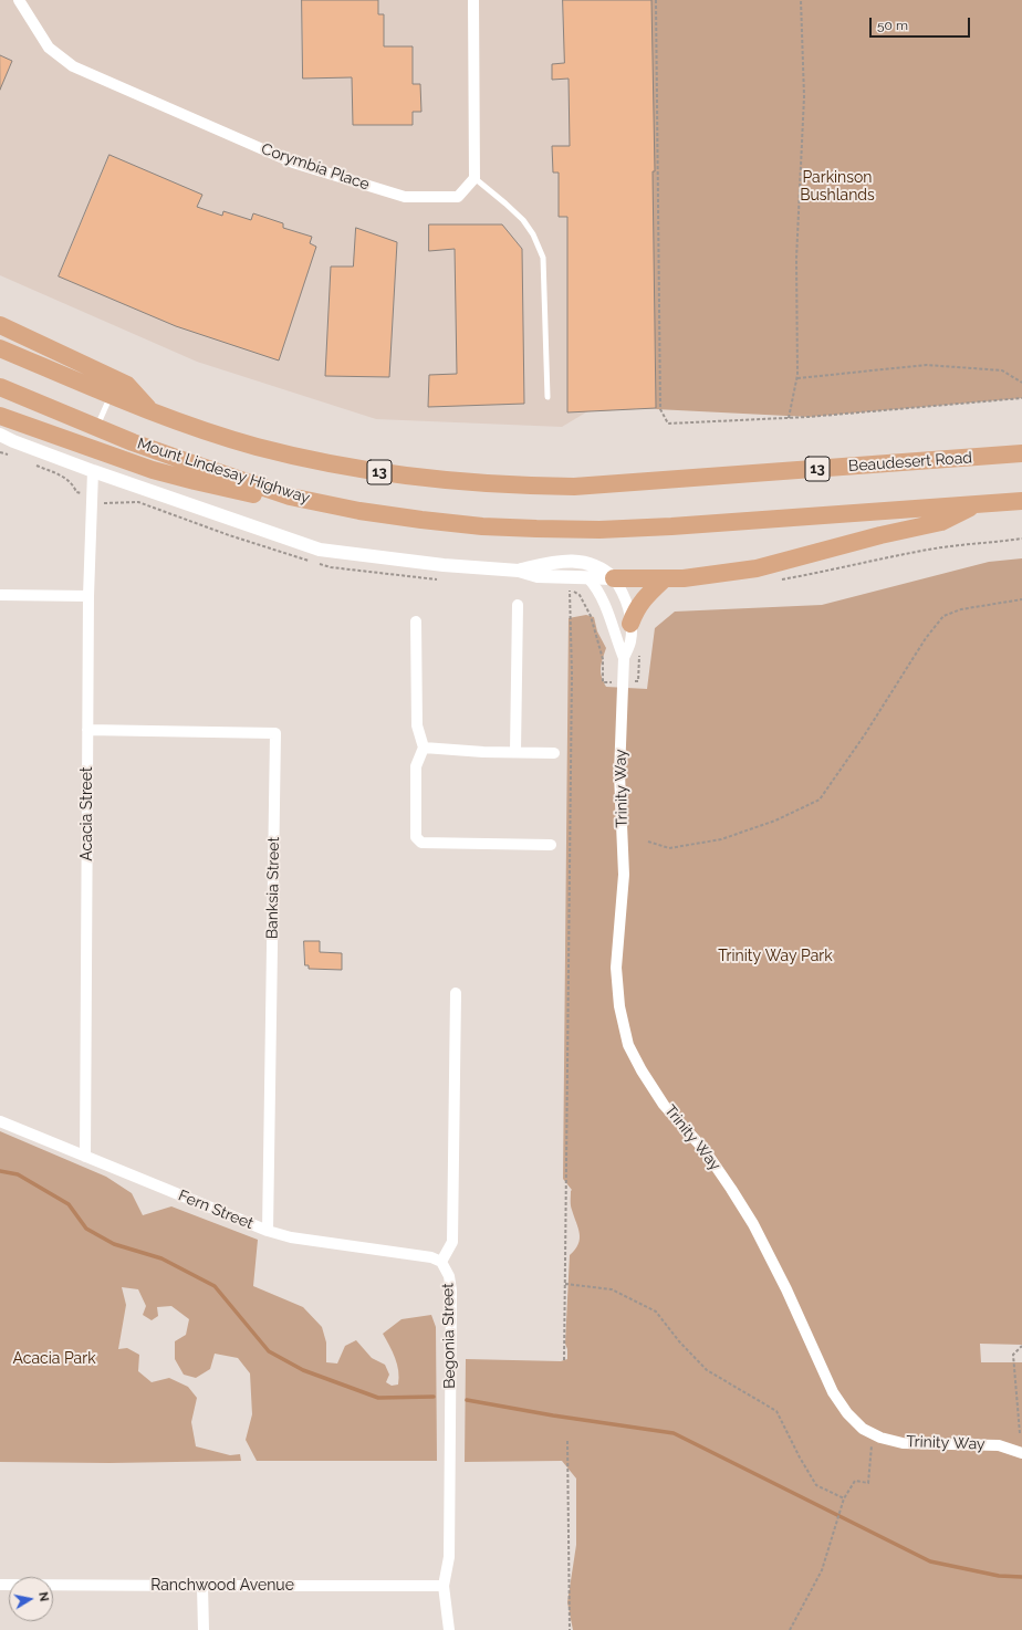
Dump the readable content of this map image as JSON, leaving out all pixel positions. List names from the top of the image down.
{
  "streets": {
    "highway": ["Beaudesert Road", "13", "Mount Lindesay Highway"],
    "street": [
      "Corymbia Place",
      "Trinity Way",
      "Acacia Street",
      "Banksia Street",
      "Fern Street",
      "Begonia Street",
      "Ranchwood Avenue"
    ]
  },
  "crossings": [
    ["Beaudesert Road", "13"],
    ["Acacia Street", "Banksia Street"],
    ["Acacia Street", "Fern Street"],
    ["Banksia Street", "Fern Street"],
    ["Fern Street", "Begonia Street"],
    ["Begonia Street", "Ranchwood Avenue"]
  ],
  "parks": ["Parkinson Bushlands", "Trinity Way Park", "Acacia Park"],
  "scale_bar": "50 m",
  "north": "right"
}
